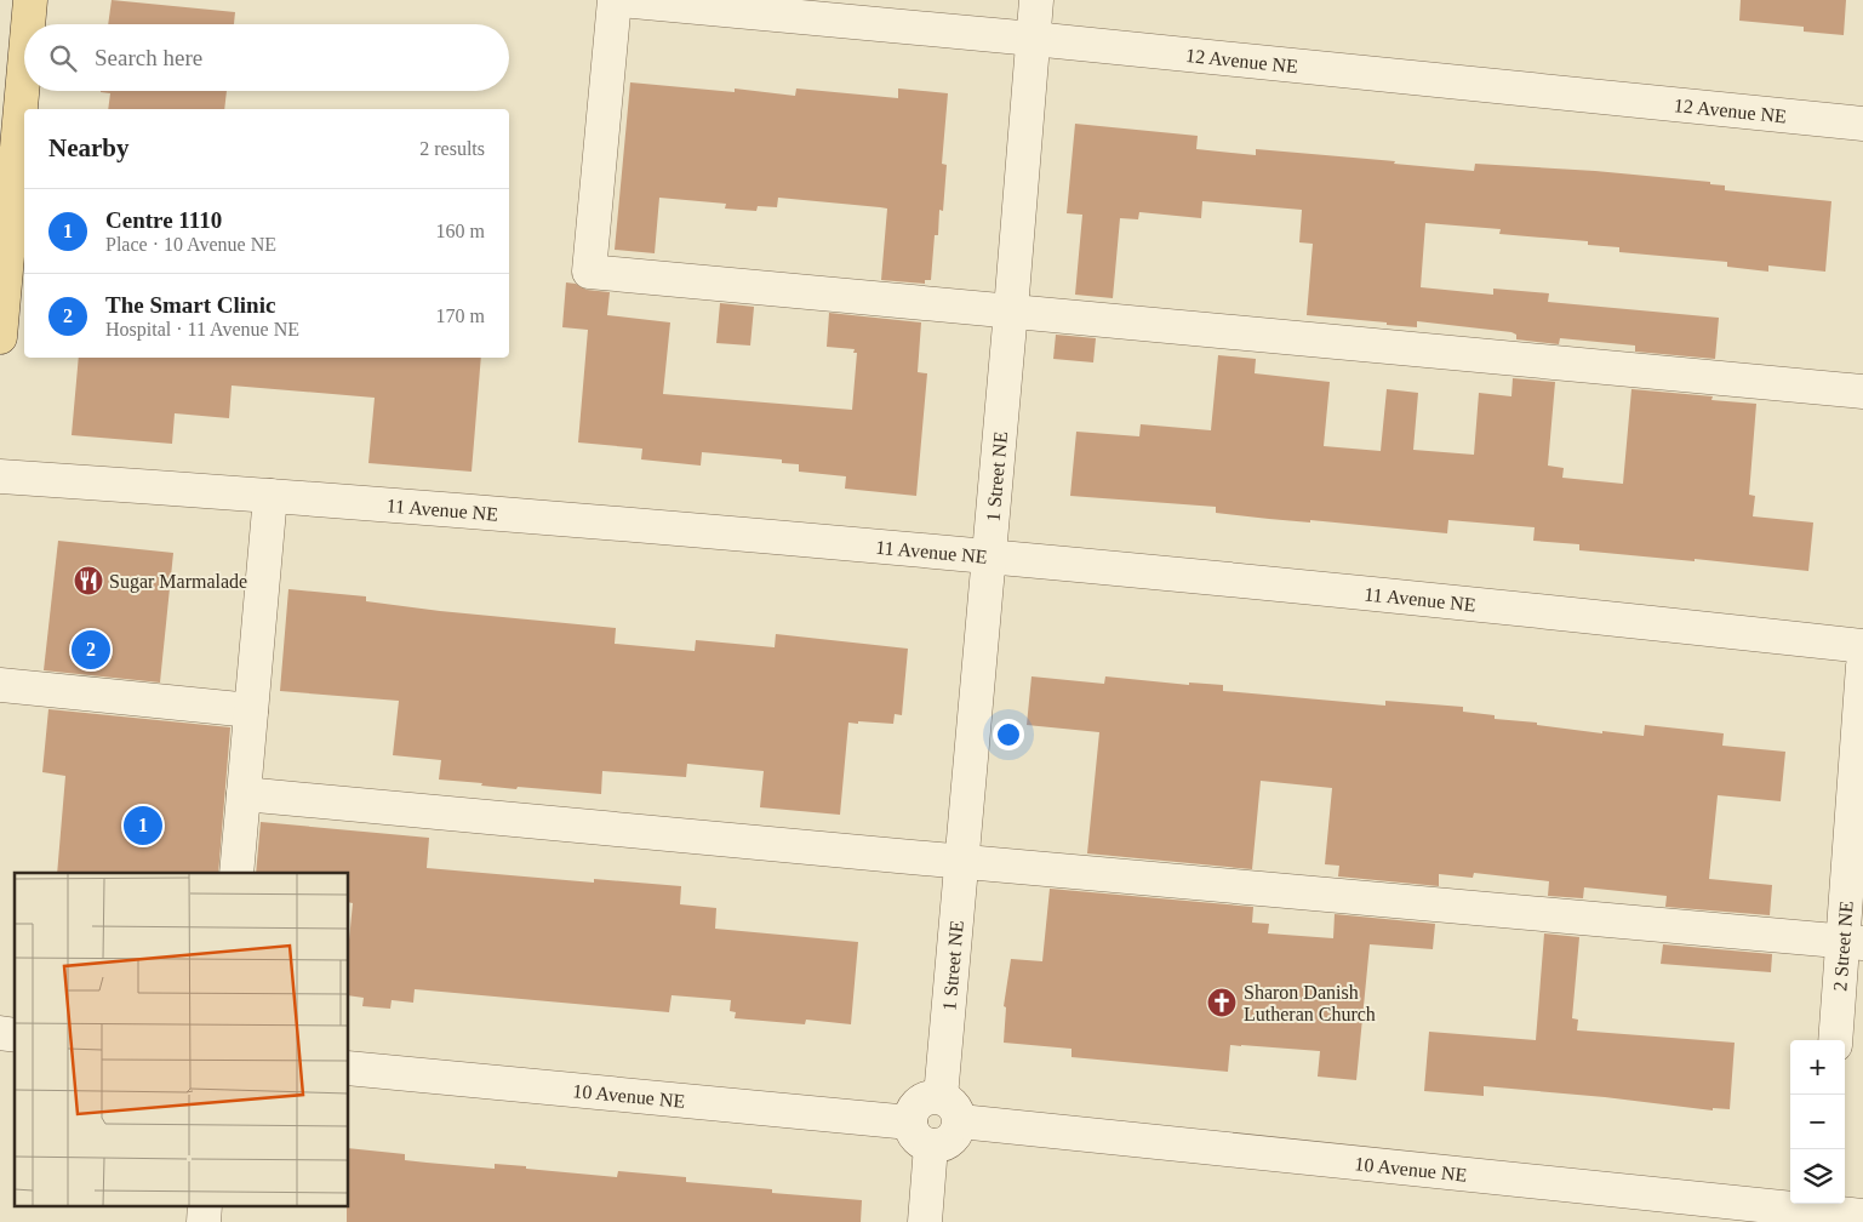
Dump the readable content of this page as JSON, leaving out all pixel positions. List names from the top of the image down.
{
  "streets": {
    "street": [
      "12 Avenue NE",
      "1 Street NE",
      "11 Avenue NE",
      "2 Street NE",
      "10 Avenue NE"
    ]
  },
  "crossings": [
    ["12 Avenue NE", "1 Street NE"],
    ["1 Street NE", "11 Avenue NE"],
    ["1 Street NE", "10 Avenue NE"]
  ],
  "places": {
    "restaurant": ["Sugar Marmalade"],
    "church": ["Sharon Danish Lutheran Church"]
  },
  "page": {
    "search": "Search here",
    "heading": ["Nearby", "2 results"],
    "list": [
      {
        "mark": "1",
        "name": "Centre 1110",
        "note": "Place · 10 Avenue NE",
        "value": "160 m"
      },
      {
        "mark": "2",
        "name": "The Smart Clinic",
        "note": "Hospital · 11 Avenue NE",
        "value": "170 m"
      }
    ],
    "pins": ["2", "1"],
    "map_buttons": ["+", "−"]
  }
}
